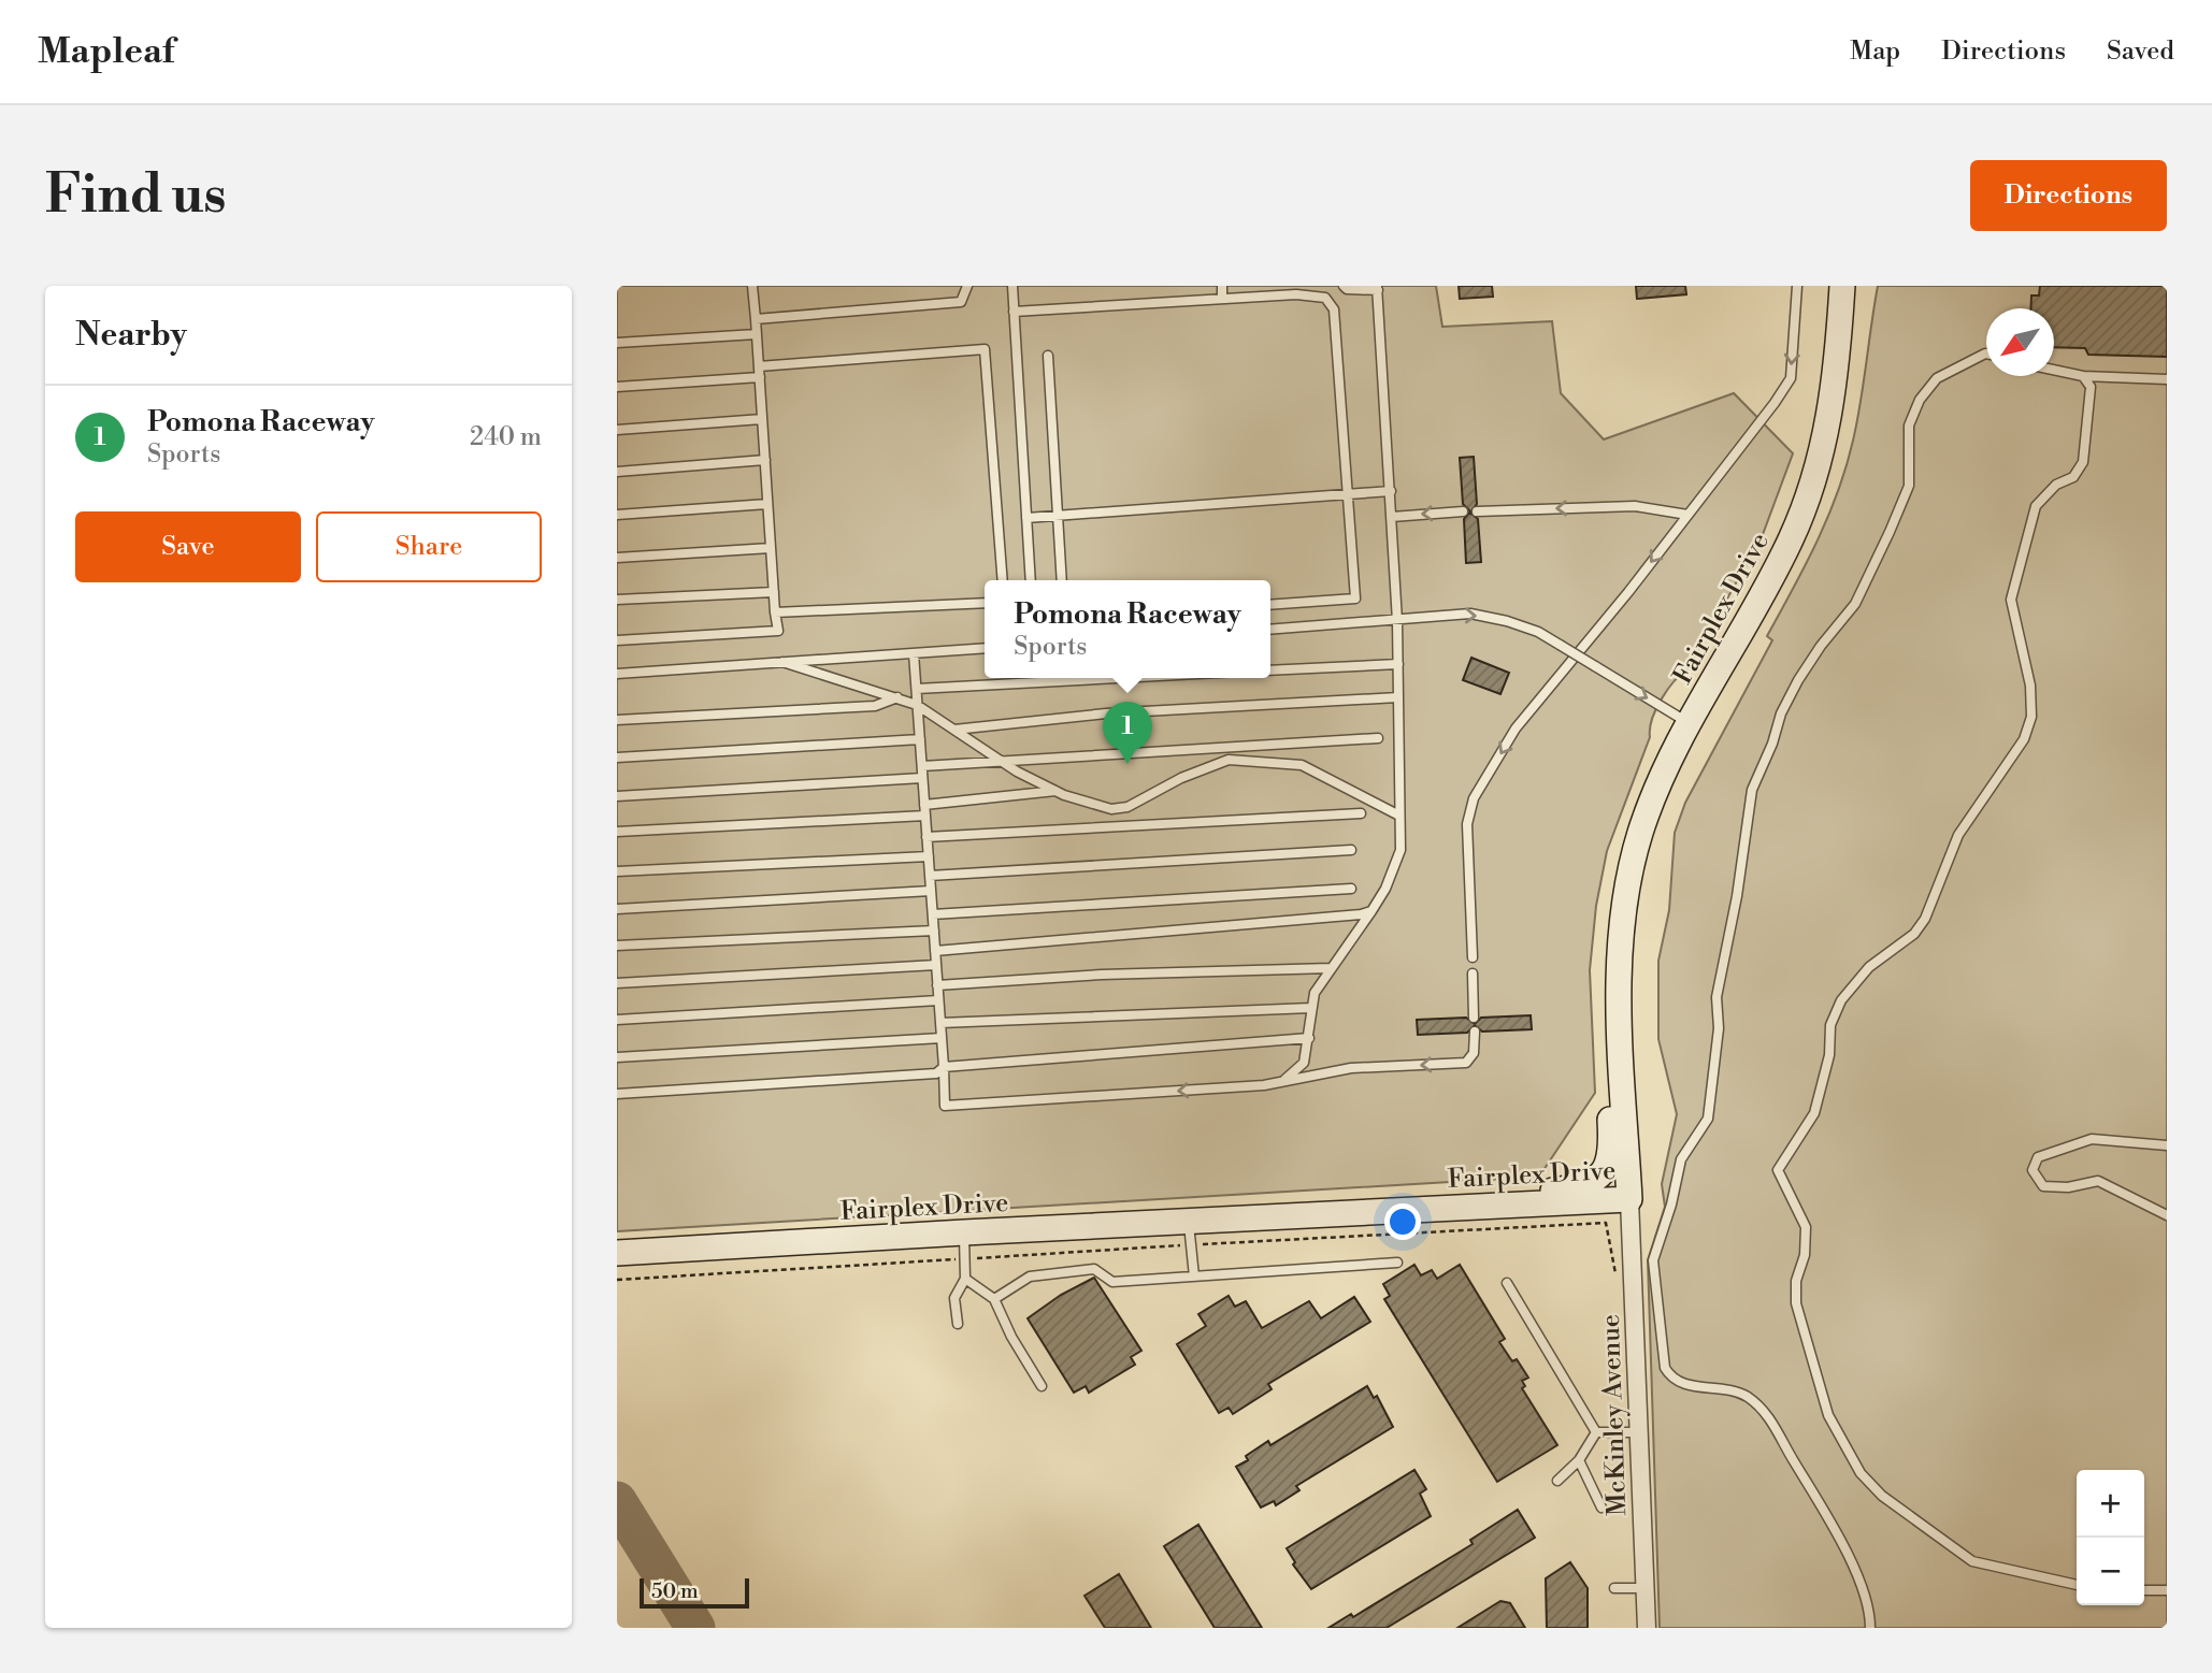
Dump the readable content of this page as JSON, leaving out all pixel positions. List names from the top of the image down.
{
  "streets": {
    "street": ["Fairplex Drive", "McKinley Avenue"]
  },
  "crossings": [
    ["Fairplex Drive", "McKinley Avenue"]
  ],
  "scale_bar": "50 m",
  "north": "bottom left",
  "page": {
    "header": "Mapleaf",
    "nav": ["Map", "Directions", "Saved"],
    "buttons": [
      "Directions",
      ["Save", "Share"]
    ],
    "title": "Find us",
    "heading": "Nearby",
    "list": [
      {
        "mark": "1",
        "name": "Pomona Raceway",
        "note": "Sports",
        "value": "240 m"
      }
    ],
    "popup": ["Pomona Raceway", "Sports"],
    "pins": "1",
    "map_buttons": ["+", "−"],
    "scale": "50 m"
  }
}
